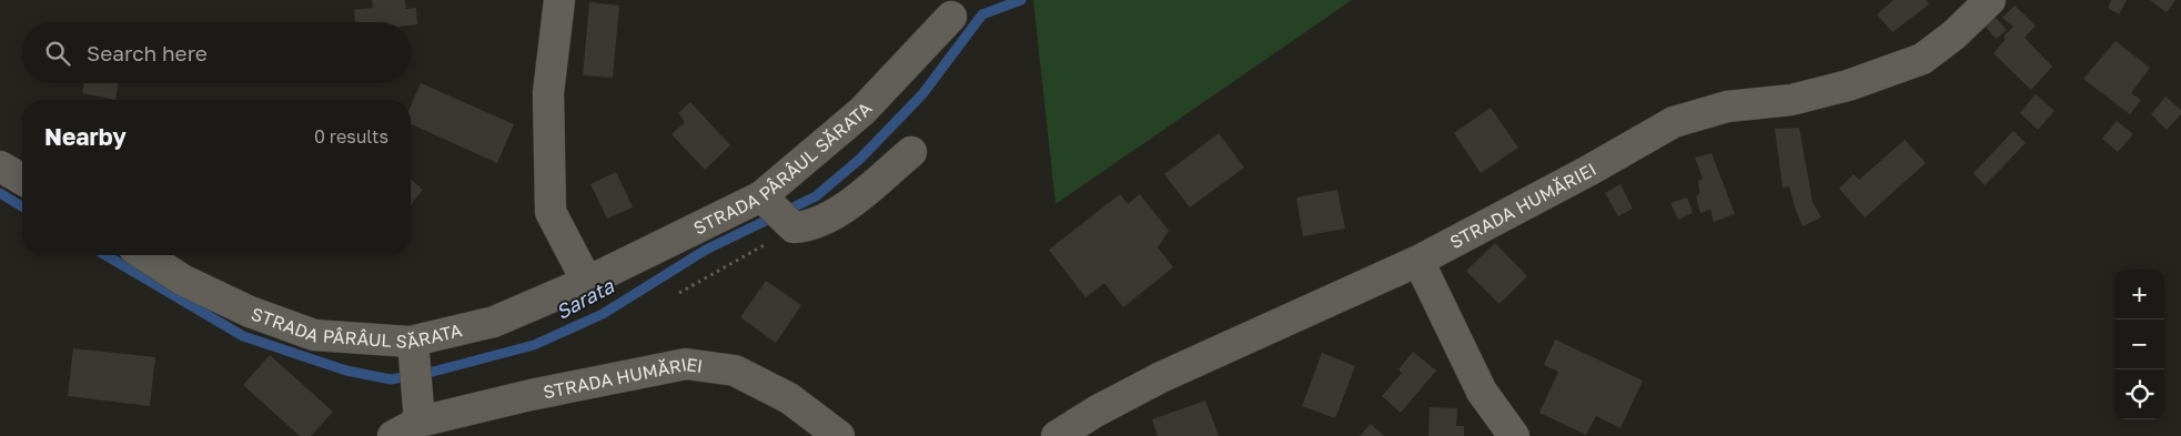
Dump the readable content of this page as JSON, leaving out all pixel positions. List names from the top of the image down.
{
  "streets": {
    "street": ["STRADA PÂRÂUL SĂRATA", "STRADA HUMĂRIEI"]
  },
  "water": ["Sarata"],
  "page": {
    "search": "Search here",
    "heading": ["Nearby", "0 results"],
    "map_buttons": ["+", "−"]
  }
}
